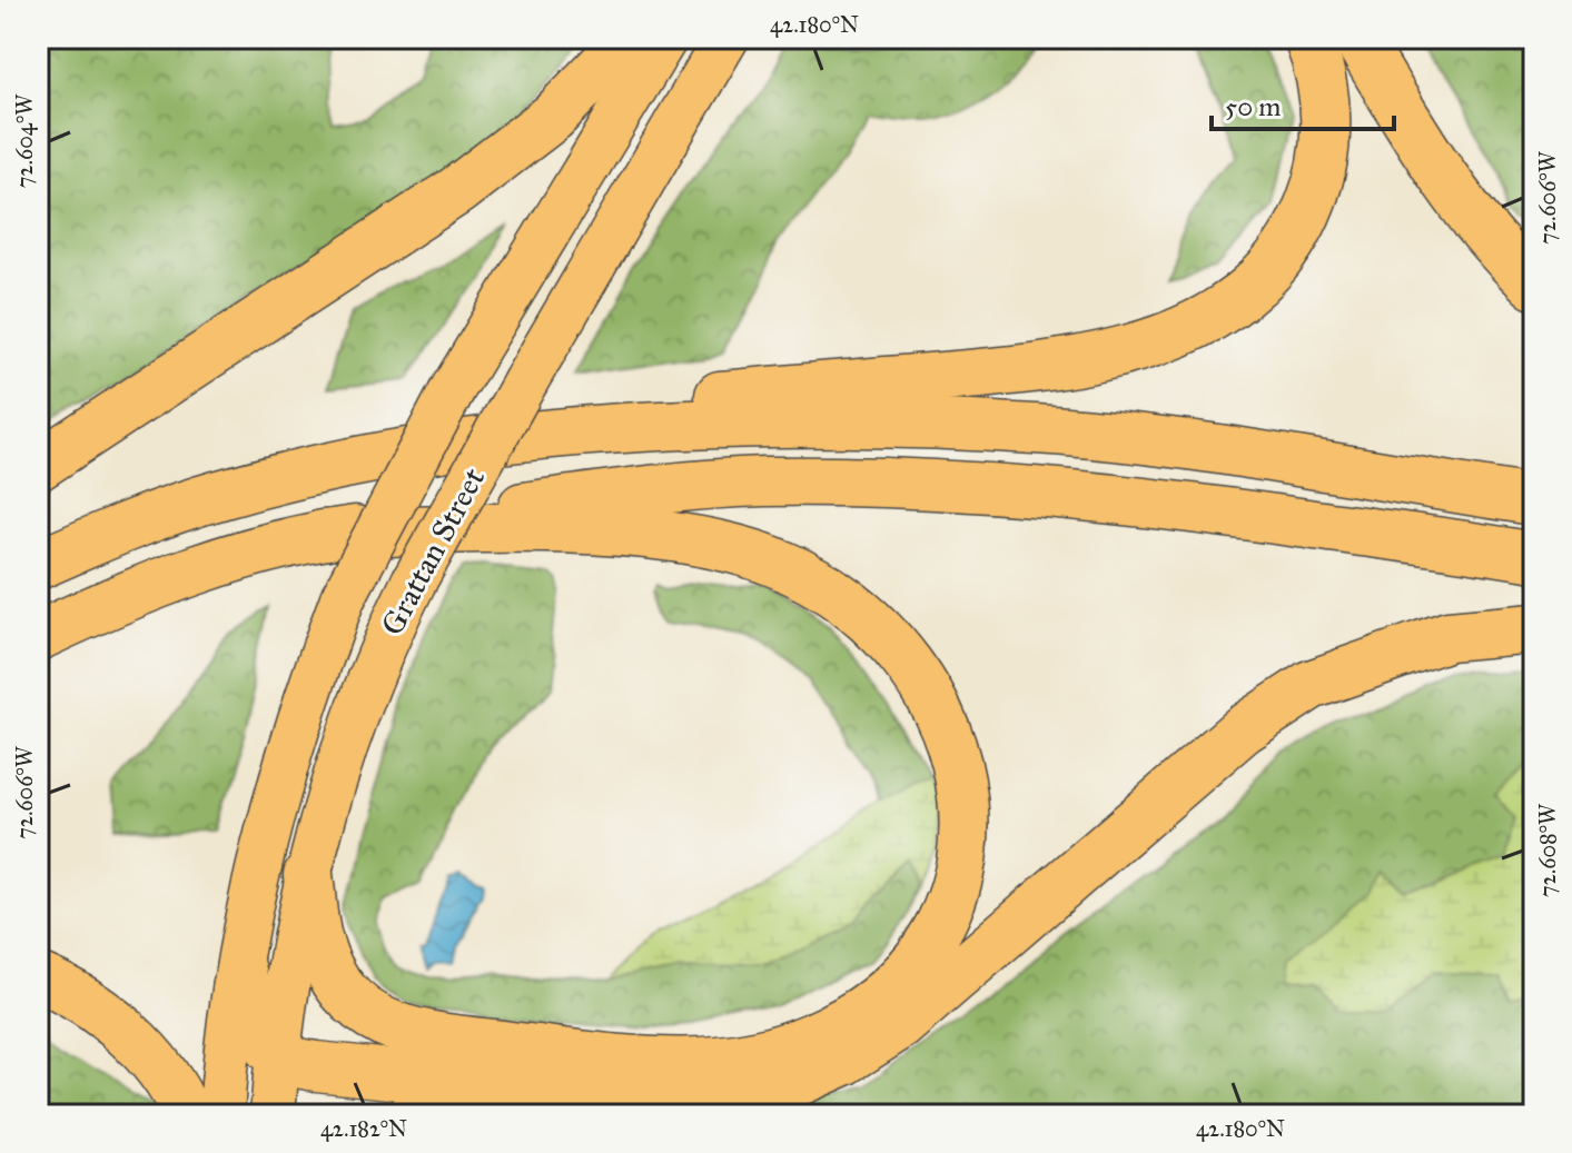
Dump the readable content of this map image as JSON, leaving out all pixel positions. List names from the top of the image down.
{
  "streets": {
    "main road": ["Grattan Street"]
  },
  "scale_bar": "50 m",
  "coordinates": [
    "42.180°N",
    "72.604°W",
    "72.606°W",
    "72.608°W",
    "42.182°N"
  ]
}
